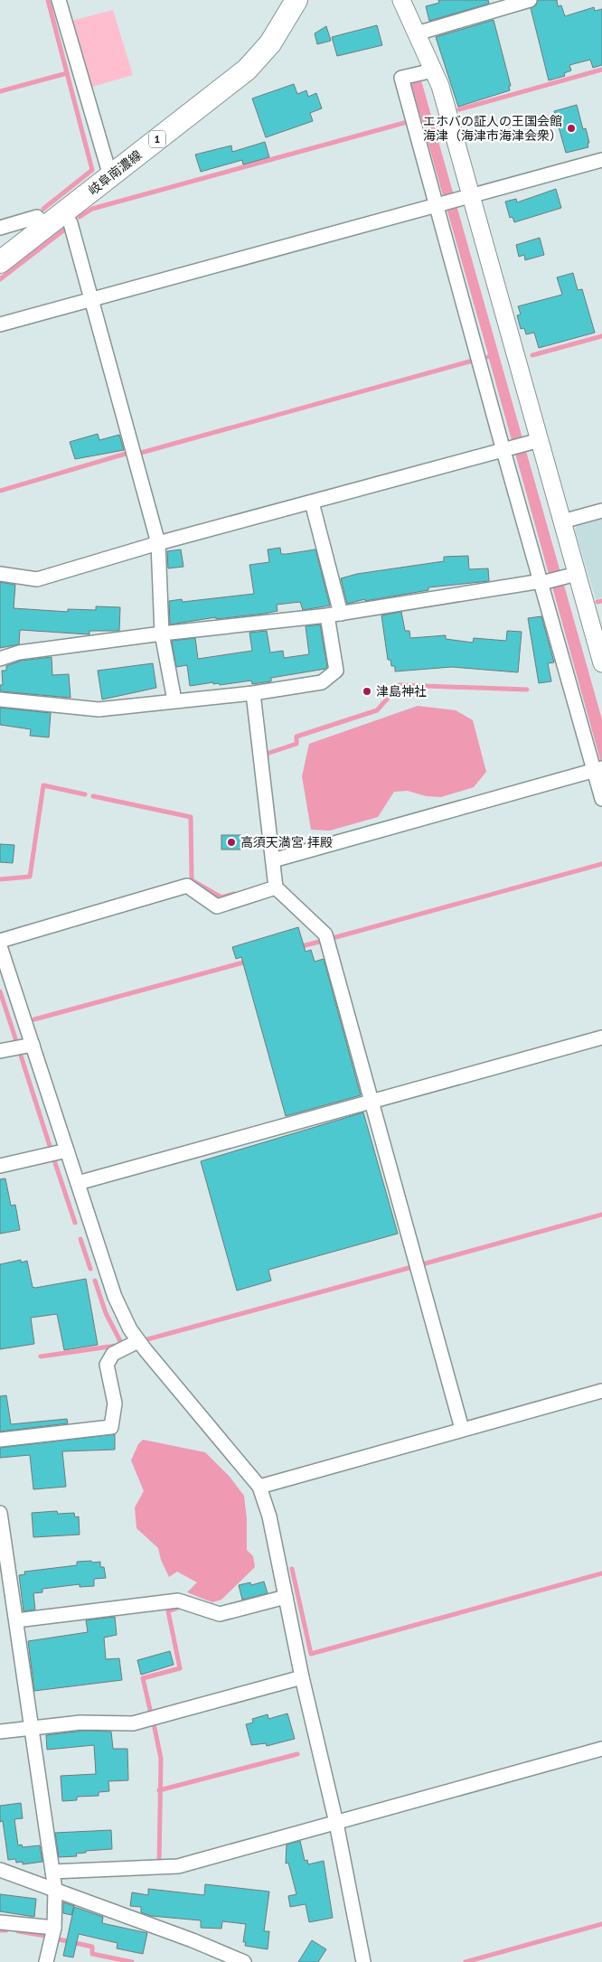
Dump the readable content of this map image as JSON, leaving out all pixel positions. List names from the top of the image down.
{
  "streets": {
    "main road": ["1", "岐阜南濃線"]
  },
  "places": ["エホバの証人の王国会館 海津（海津市海津会衆）", "津島神社", "高須天満宮 拝殿"]
}
